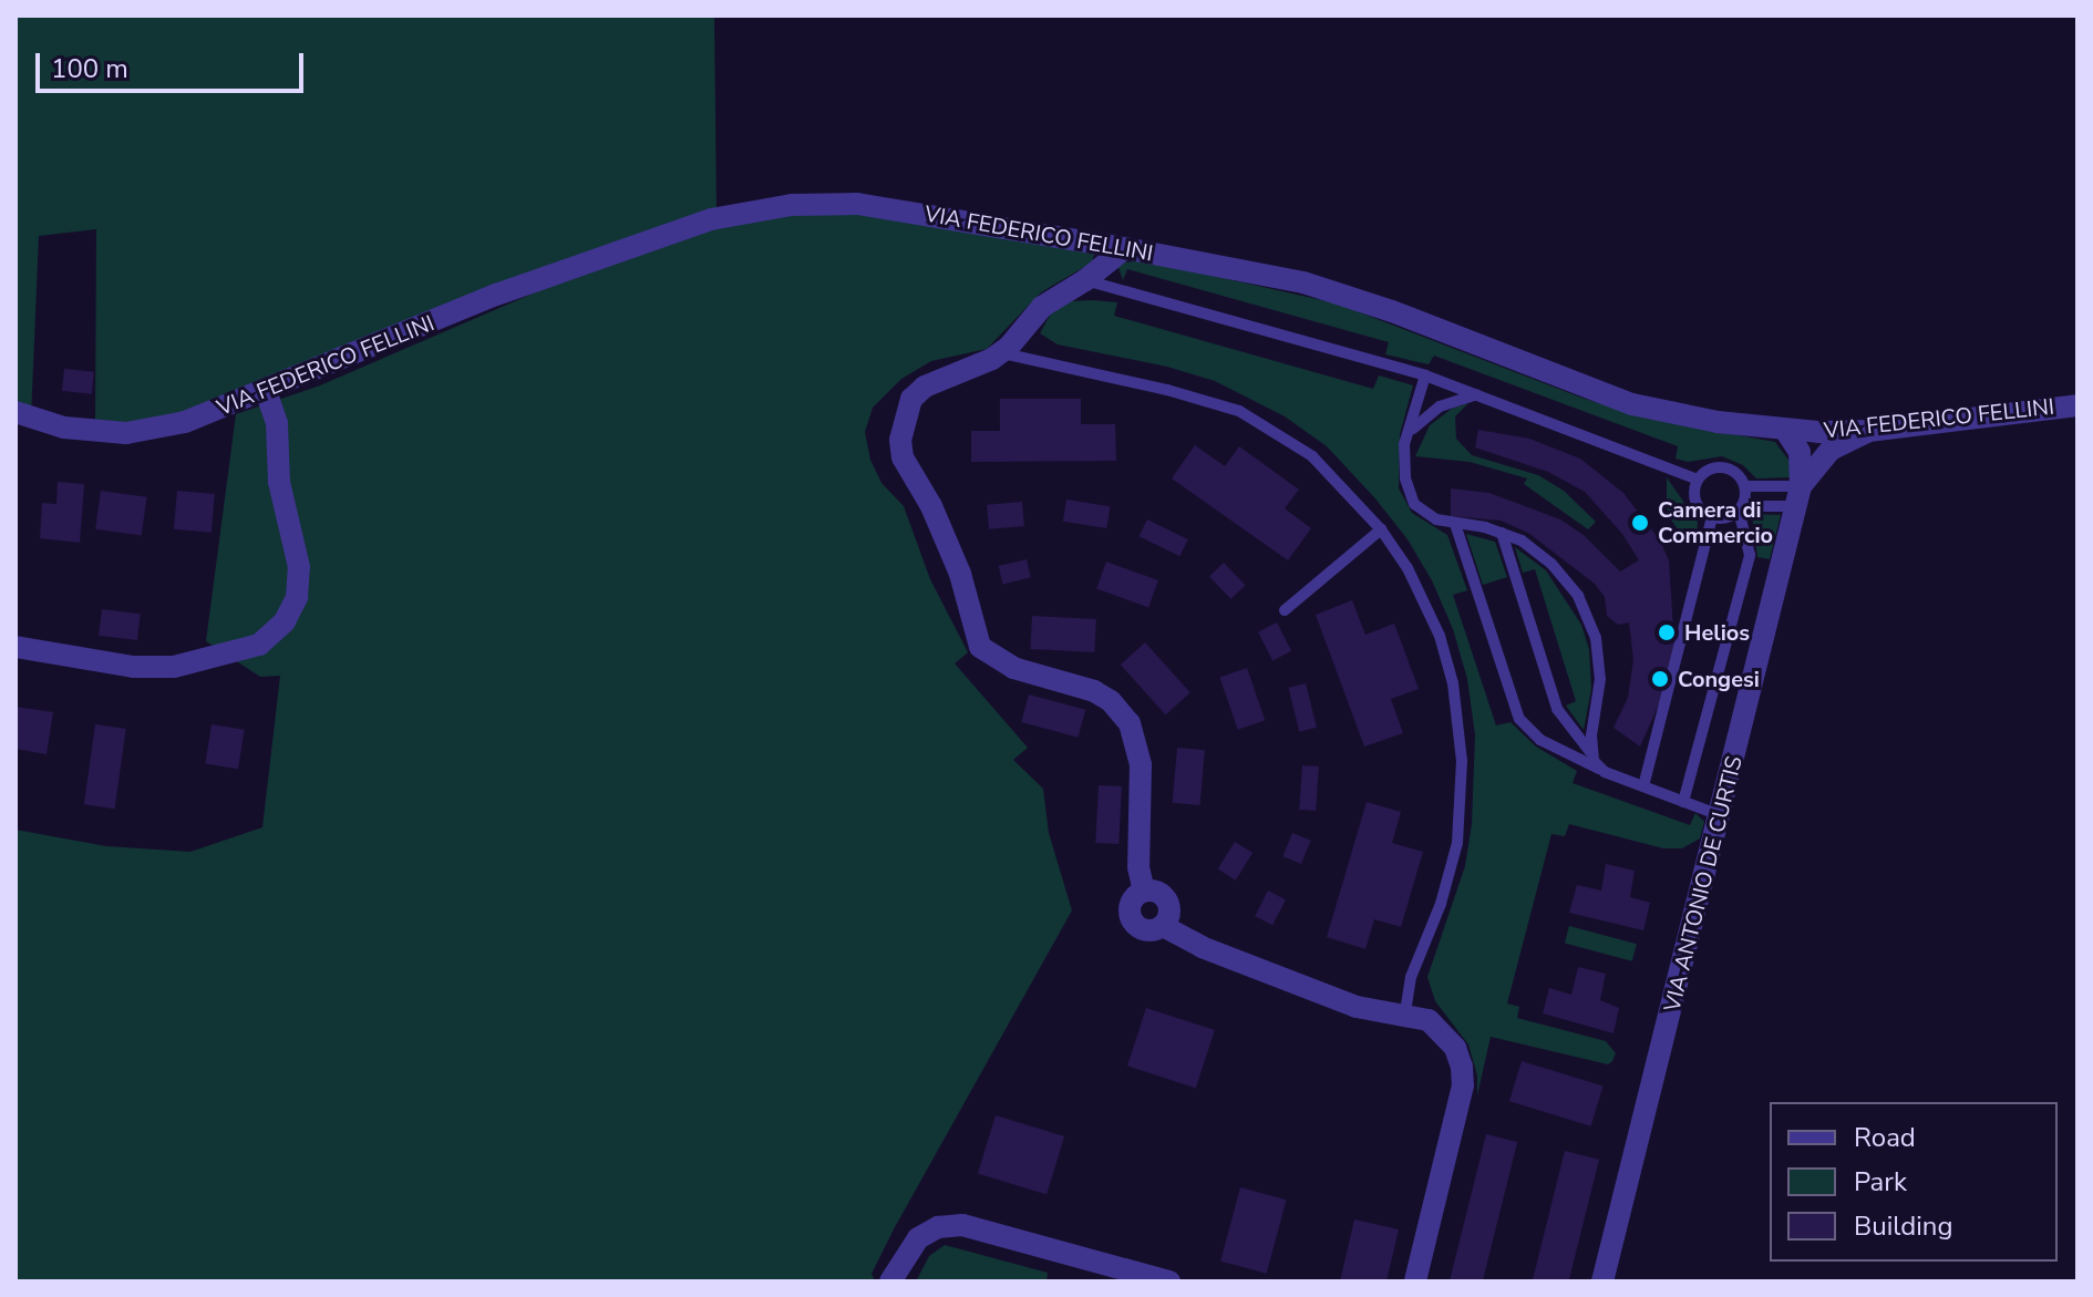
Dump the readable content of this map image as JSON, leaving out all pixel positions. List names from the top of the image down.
{
  "streets": {
    "street": ["VIA FEDERICO FELLINI", "VIA ANTONIO DE CURTIS"]
  },
  "places": ["Camera di Commercio", "Helios", "Congesi"],
  "legend": ["Road", "Park", "Building"],
  "scale_bar": "100 m"
}
